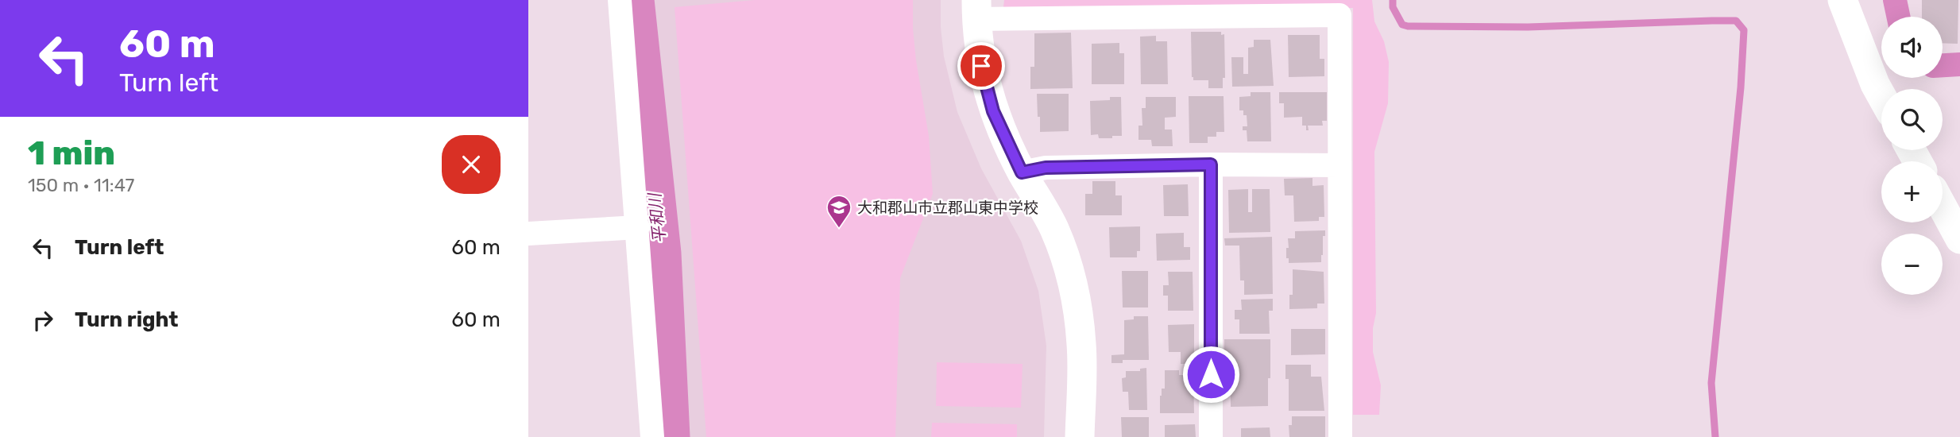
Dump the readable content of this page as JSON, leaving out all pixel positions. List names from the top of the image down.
{
  "water": ["平和川"],
  "places": {
    "school or university": ["大和郡山市立郡山東中学校"]
  },
  "page": {
    "turn": ["60 m", "Turn left"],
    "map_buttons": ["+", "−"],
    "heading": ["1 min", "150 m · 11:47"],
    "list": [
      {
        "name": "Turn left",
        "value": "60 m"
      },
      {
        "name": "Turn right",
        "value": "60 m"
      }
    ]
  }
}
